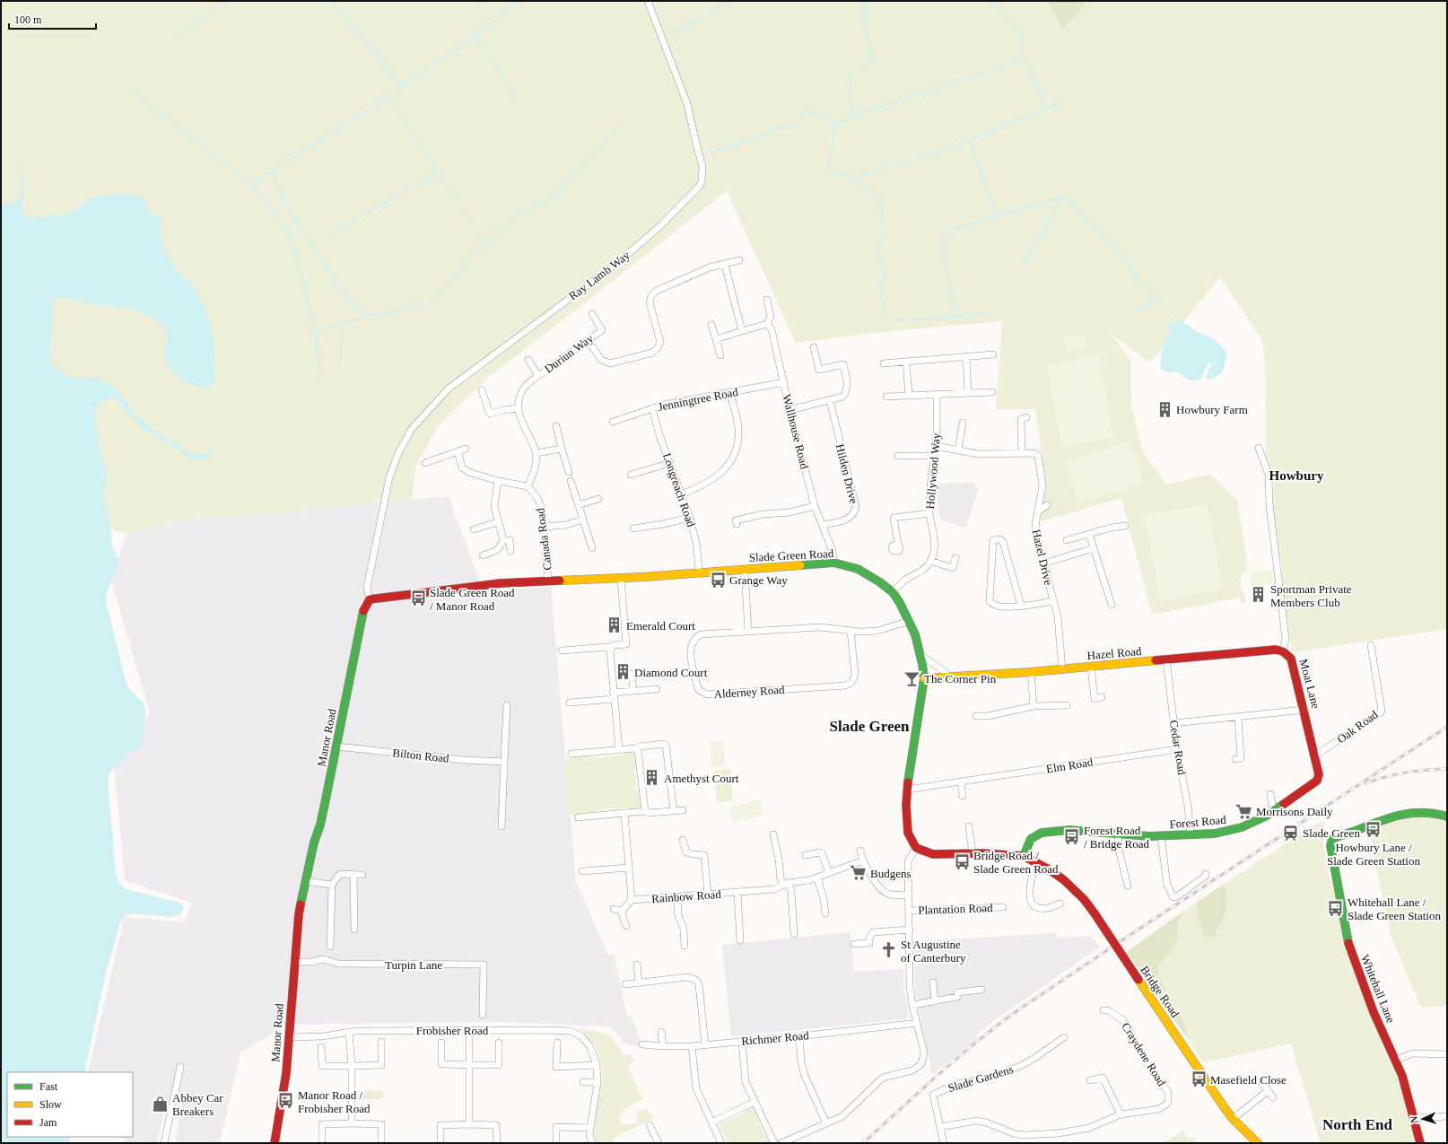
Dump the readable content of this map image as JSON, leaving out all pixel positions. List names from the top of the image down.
{
  "streets": {
    "street": [
      "Ray Lamb Way",
      "Duriun Way",
      "Jenningtree Road",
      "Wallhouse Road",
      "Hollywood Way",
      "Hilden Drive",
      "Longreach Road",
      "Canada Road",
      "Slade Green Road",
      "Hazel Drive",
      "Hazel Road",
      "Moat Lane",
      "Alderney Road",
      "Oak Road",
      "Manor Road",
      "Cedar Road",
      "Bilton Road",
      "Elm Road",
      "Forest Road",
      "Rainbow Road",
      "Plantation Road",
      "Turpin Lane",
      "Whitehall Lane",
      "Bridge Road",
      "Frobisher Road",
      "Richmer Road",
      "Craydene Road",
      "Slade Gardens"
    ]
  },
  "crossings": [
    ["Ray Lamb Way", "Manor Road"],
    ["Jenningtree Road", "Wallhouse Road"],
    ["Jenningtree Road", "Longreach Road"],
    ["Wallhouse Road", "Hilden Drive"],
    ["Wallhouse Road", "Slade Green Road"],
    ["Hollywood Way", "Slade Green Road"],
    ["Hollywood Way", "Hazel Drive"],
    ["Longreach Road", "Slade Green Road"],
    ["Canada Road", "Slade Green Road"],
    ["Slade Green Road", "Hazel Road"],
    ["Slade Green Road", "Alderney Road"],
    ["Slade Green Road", "Elm Road"],
    ["Slade Green Road", "Bridge Road"],
    ["Hazel Drive", "Hazel Road"],
    ["Hazel Road", "Moat Lane"],
    ["Hazel Road", "Cedar Road"],
    ["Moat Lane", "Oak Road"],
    ["Moat Lane", "Forest Road"],
    ["Manor Road", "Bilton Road"],
    ["Manor Road", "Turpin Lane"],
    ["Manor Road", "Frobisher Road"],
    ["Cedar Road", "Elm Road"],
    ["Cedar Road", "Forest Road"],
    ["Forest Road", "Bridge Road"],
    ["Craydene Road", "Slade Gardens"]
  ],
  "districts": ["Howbury", "Slade Green", "North End"],
  "places": {
    "building": [
      "Howbury Farm",
      "Sportman Private Members Club",
      "Emerald Court",
      "Diamond Court",
      "Amethyst Court"
    ],
    "bus stop": [
      "Grange Way",
      "Slade Green Road / Manor Road",
      "Howbury Lane / Slade Green Station",
      "Forest Road / Bridge Road",
      "Bridge Road / Slade Green Road",
      "Whitehall Lane / Slade Green Station",
      "Masefield Close",
      "Manor Road / Frobisher Road"
    ],
    "bar": ["The Corner Pin"],
    "supermarket": ["Morrisons Daily", "Budgens"],
    "station": ["Slade Green"],
    "church": ["St Augustine of Canterbury"],
    "shop": ["Abbey Car Breakers"]
  },
  "legend": ["Fast", "Slow", "Jam"],
  "scale_bar": "100 m",
  "north": "left"
}
